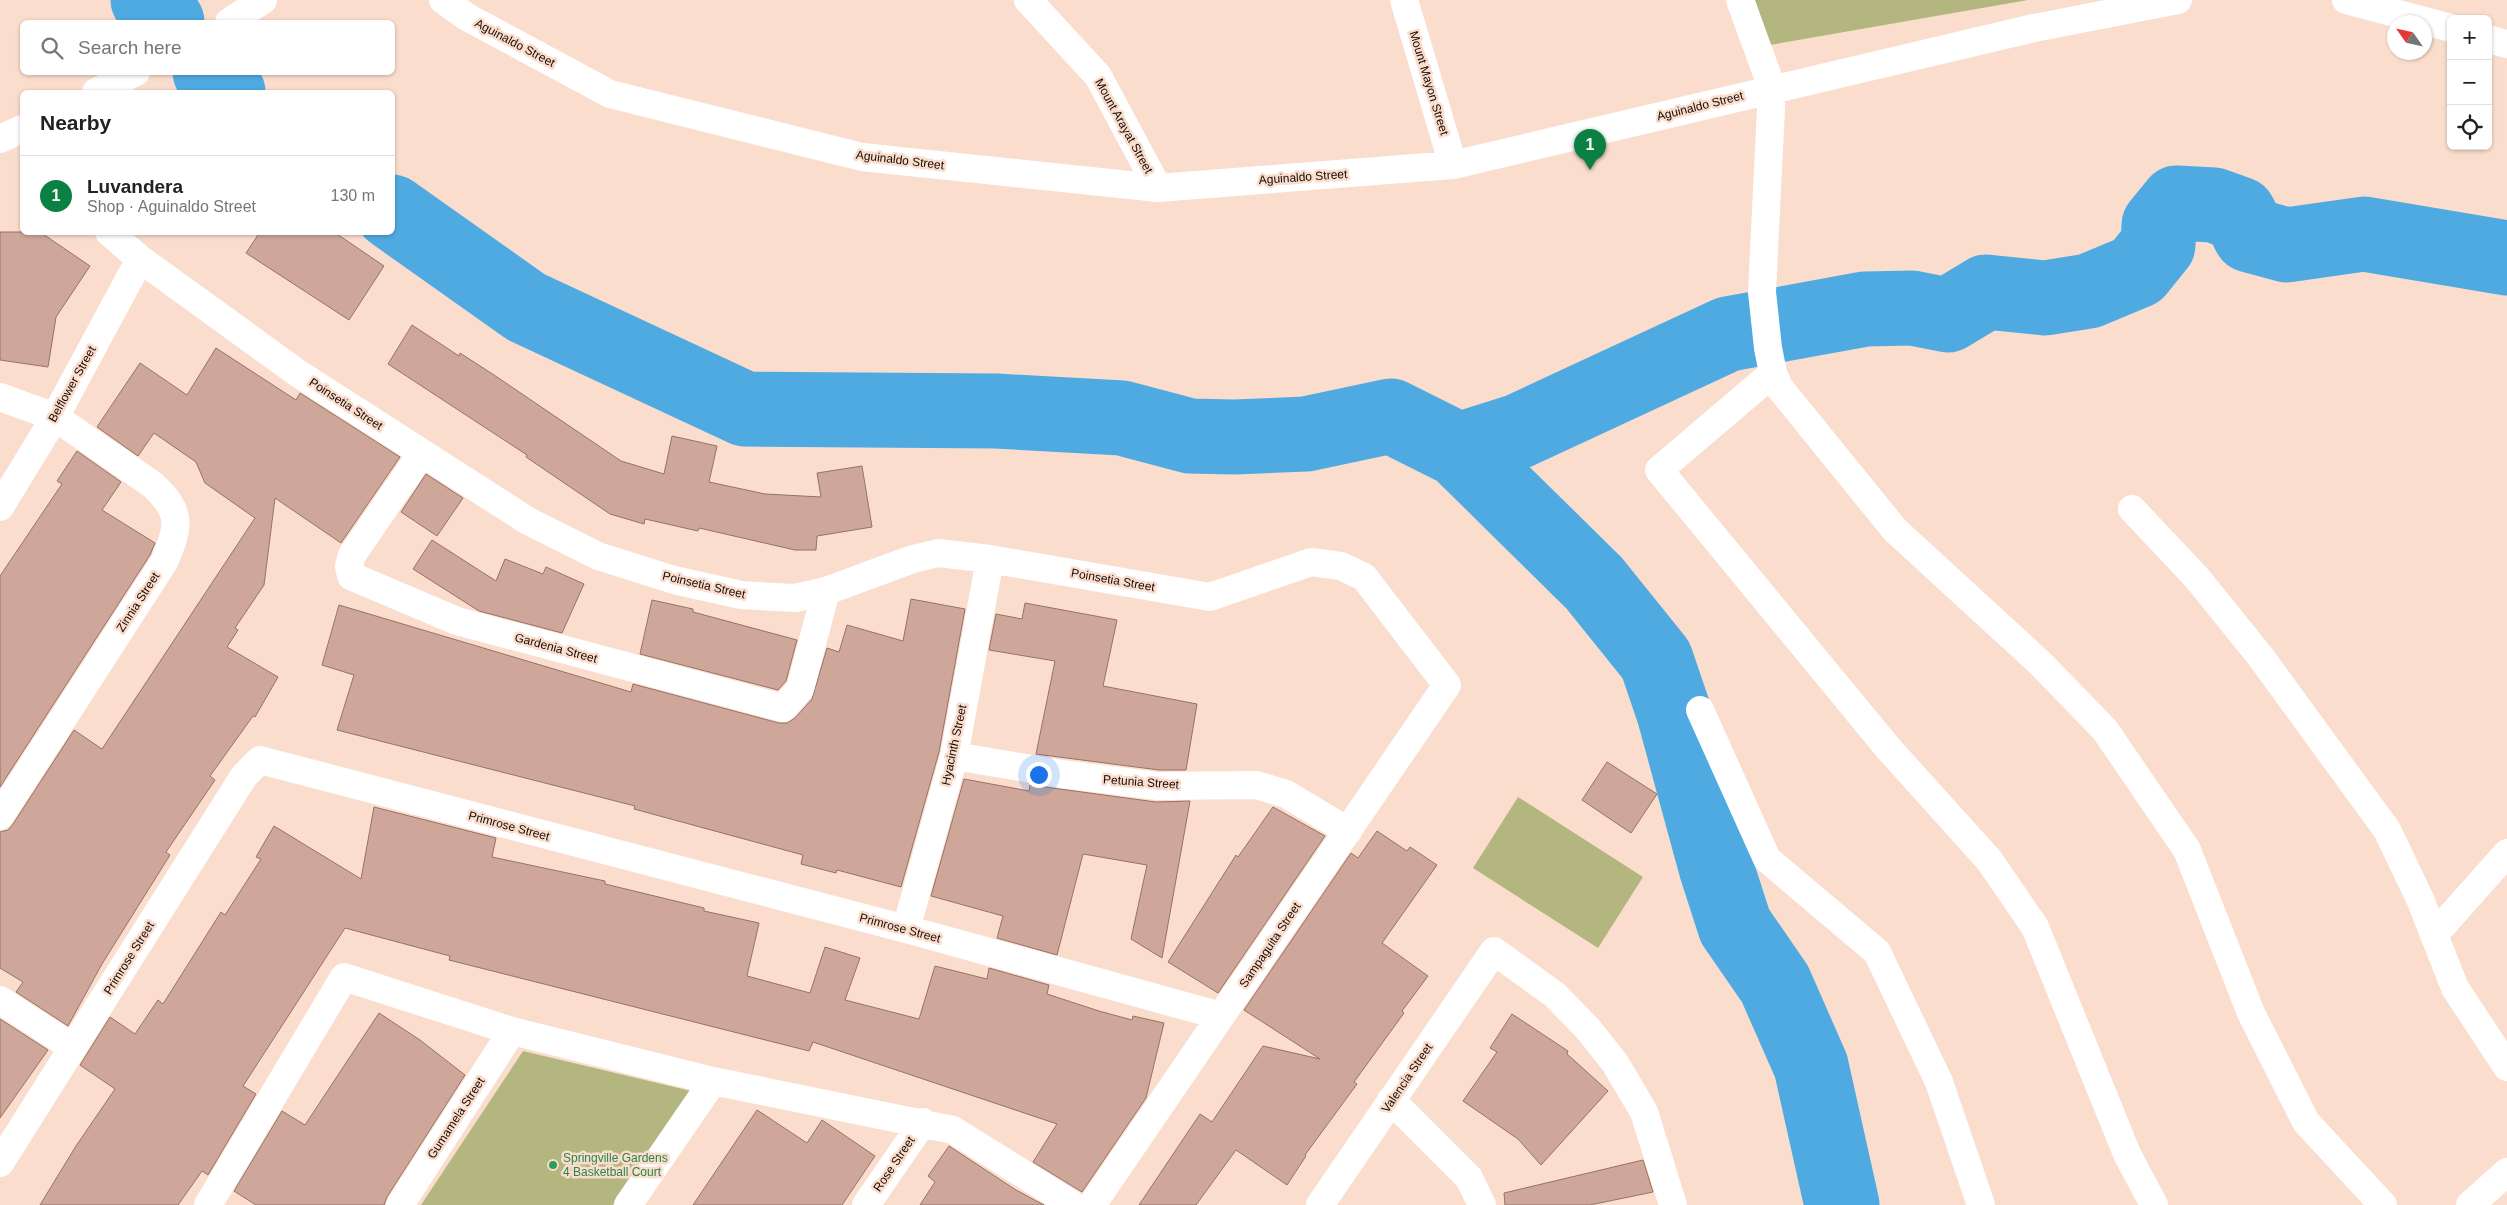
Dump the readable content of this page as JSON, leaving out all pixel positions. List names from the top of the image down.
{
  "streets": {
    "street": [
      "Aguinaldo Street",
      "Mount Mayon Street",
      "Mount Arayat Street",
      "Belflower Street",
      "Poinsetia Street",
      "Zinnia Street",
      "Gardenia Street",
      "Hyacinth Street",
      "Petunia Street",
      "Primrose Street",
      "Sampaguita Street",
      "Valencia Street",
      "Gumamela Street",
      "Rose Street"
    ]
  },
  "crossings": [
    ["Aguinaldo Street", "Mount Mayon Street"],
    ["Aguinaldo Street", "Mount Arayat Street"],
    ["Belflower Street", "Poinsetia Street"],
    ["Belflower Street", "Zinnia Street"],
    ["Poinsetia Street", "Gardenia Street"],
    ["Poinsetia Street", "Hyacinth Street"],
    ["Poinsetia Street", "Sampaguita Street"],
    ["Hyacinth Street", "Petunia Street"],
    ["Hyacinth Street", "Primrose Street"],
    ["Petunia Street", "Sampaguita Street"],
    ["Primrose Street", "Sampaguita Street"]
  ],
  "places": ["Springville Gardens 4 Basketball Court"],
  "north": "top left",
  "page": {
    "map_buttons": ["+", "−"],
    "search": "Search here",
    "heading": "Nearby",
    "pins": "1",
    "list": [
      {
        "mark": "1",
        "name": "Luvandera",
        "note": "Shop · Aguinaldo Street",
        "value": "130 m"
      }
    ]
  }
}
